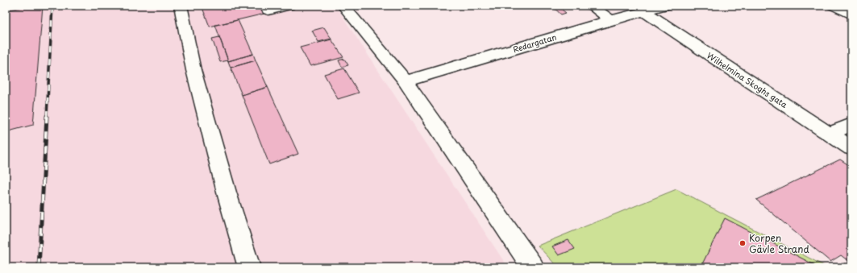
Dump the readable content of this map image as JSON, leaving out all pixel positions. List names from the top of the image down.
{
  "streets": {
    "street": ["Redargatan", "Wilhelmina Skoghs gata"]
  },
  "crossings": [
    ["Redargatan", "Wilhelmina Skoghs gata"]
  ],
  "places": ["Korpen Gävle Strand"]
}
